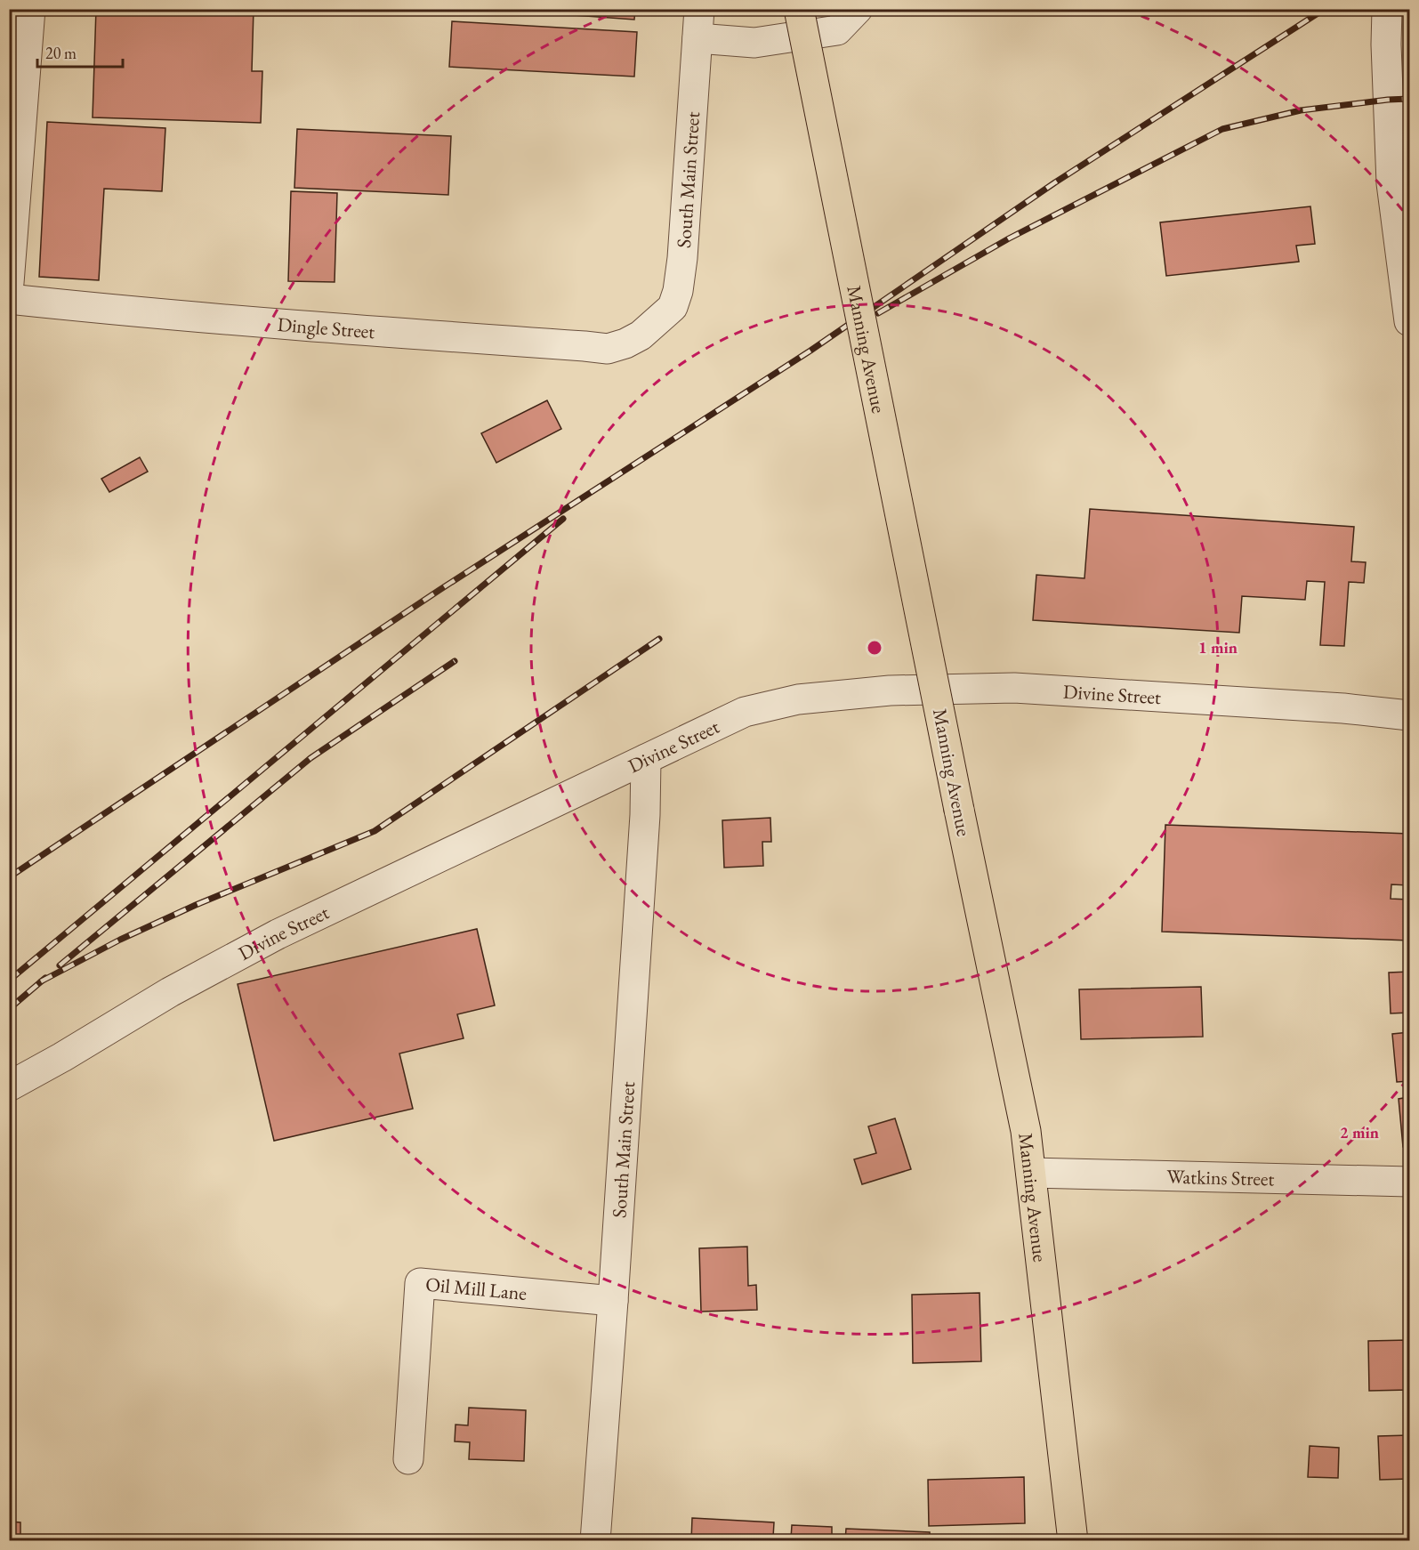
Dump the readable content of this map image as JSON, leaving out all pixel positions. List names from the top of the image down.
{
  "streets": {
    "main road": ["Manning Avenue"],
    "street": [
      "South Main Street",
      "Dingle Street",
      "Divine Street",
      "Watkins Street",
      "Oil Mill Lane"
    ]
  },
  "crossings": [
    ["South Main Street", "Dingle Street"],
    ["South Main Street", "Divine Street"],
    ["South Main Street", "Oil Mill Lane"],
    ["Manning Avenue", "Watkins Street"]
  ],
  "scale_bar": "20 m",
  "rings": ["1 min", "2 min"]
}
